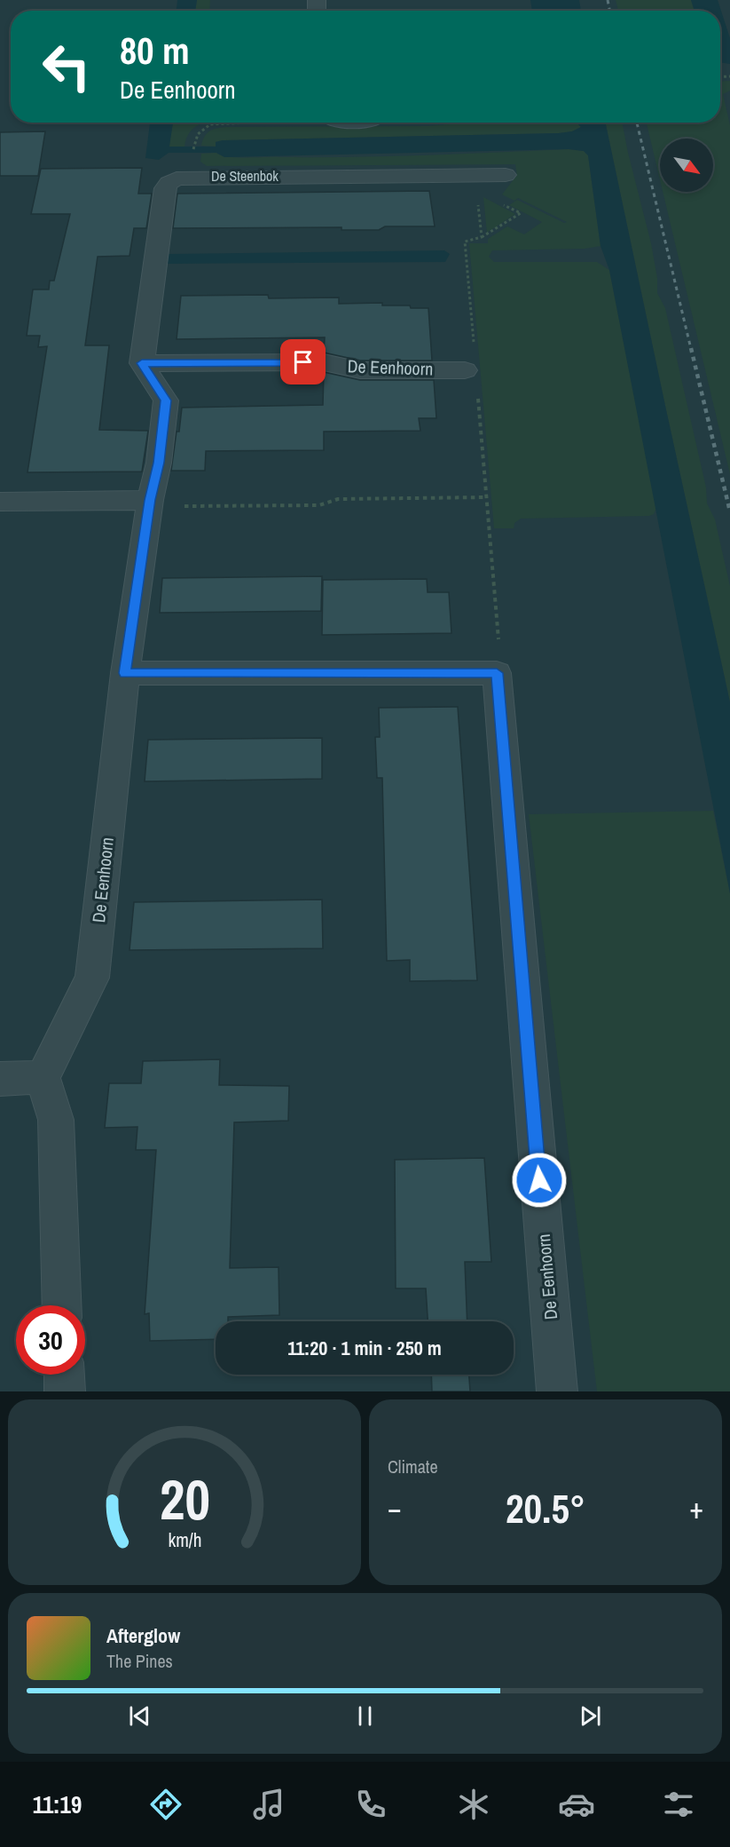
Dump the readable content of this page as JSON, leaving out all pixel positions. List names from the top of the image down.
{
  "streets": {
    "street": ["De Steenbok", "De Eenhoorn"]
  },
  "crossings": [
    ["De Steenbok", "De Eenhoorn"]
  ],
  "north": "bottom right",
  "page": {
    "turn": ["80 m", "De Eenhoorn"],
    "limit": "30",
    "trip": "11:20 · 1 min · 250 m",
    "tile": "Climate",
    "heat": ["−", "20.5°", "+"],
    "song": ["Afterglow", "The Pines"],
    "tabs": "11:19",
    "gauge": ["20", "km/h"]
  }
}
